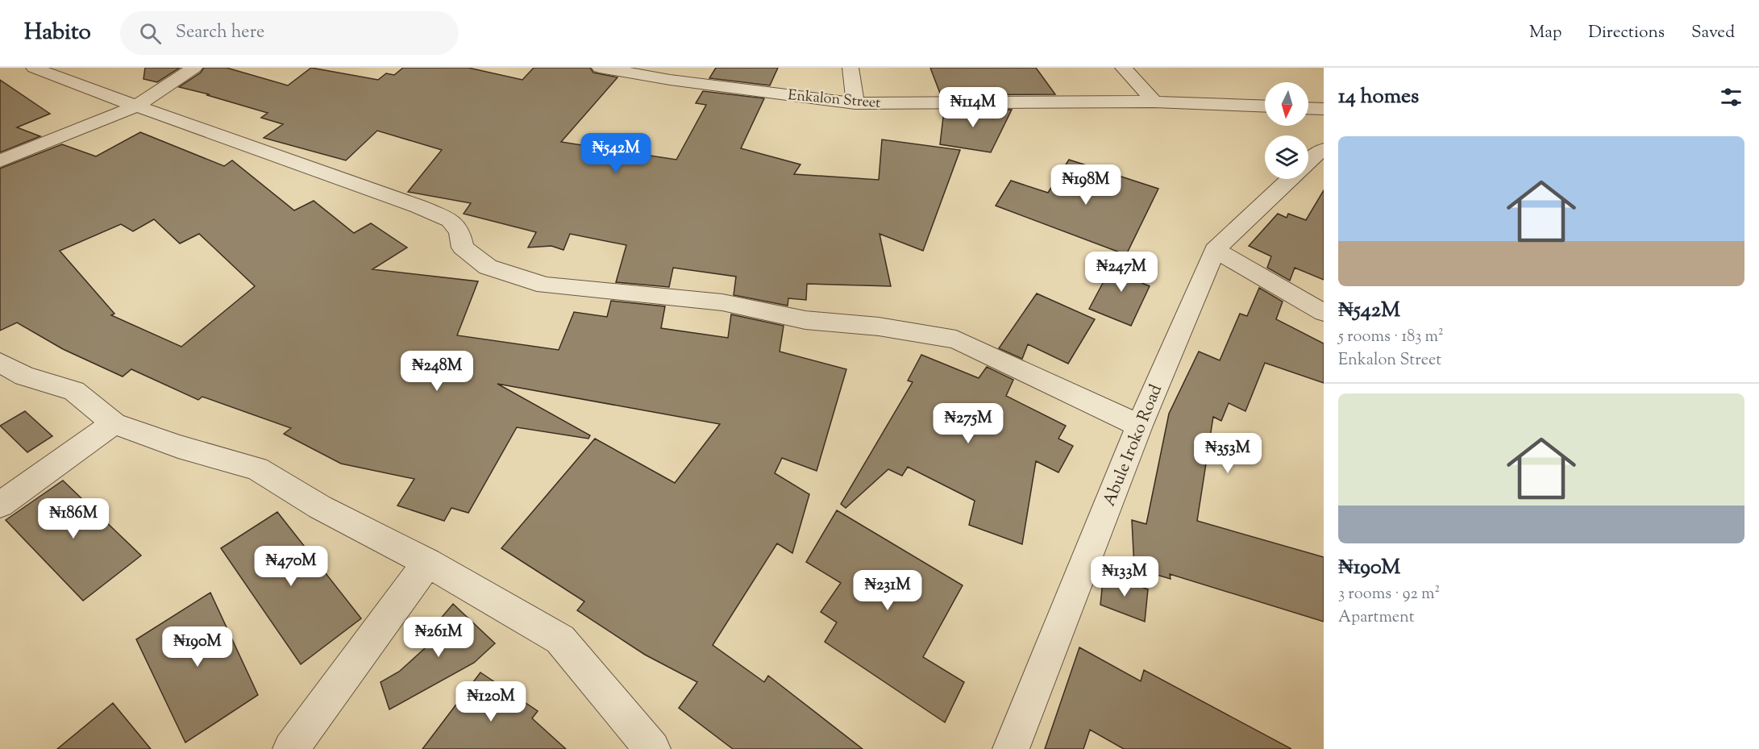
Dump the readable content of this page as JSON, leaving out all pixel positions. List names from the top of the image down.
{
  "streets": {
    "street": ["Enkalon Street", "Abule Iroko Road"]
  },
  "north": "bottom",
  "page": {
    "header": "Habito",
    "search": "Search here",
    "nav": ["Map", "Directions", "Saved"],
    "heading": "14 homes",
    "price": [
      "₦114M",
      "₦542M",
      "₦198M",
      "₦247M",
      "₦248M",
      "₦275M",
      "₦353M",
      "₦186M",
      "₦470M",
      "₦133M",
      "₦231M",
      "₦261M",
      "₦190M",
      "₦120M"
    ],
    "list": [
      {
        "name": "₦542M",
        "note": "5 rooms · 183 m² · Enkalon Street"
      },
      {
        "name": "₦190M",
        "note": "3 rooms · 92 m² · Apartment"
      }
    ]
  }
}
